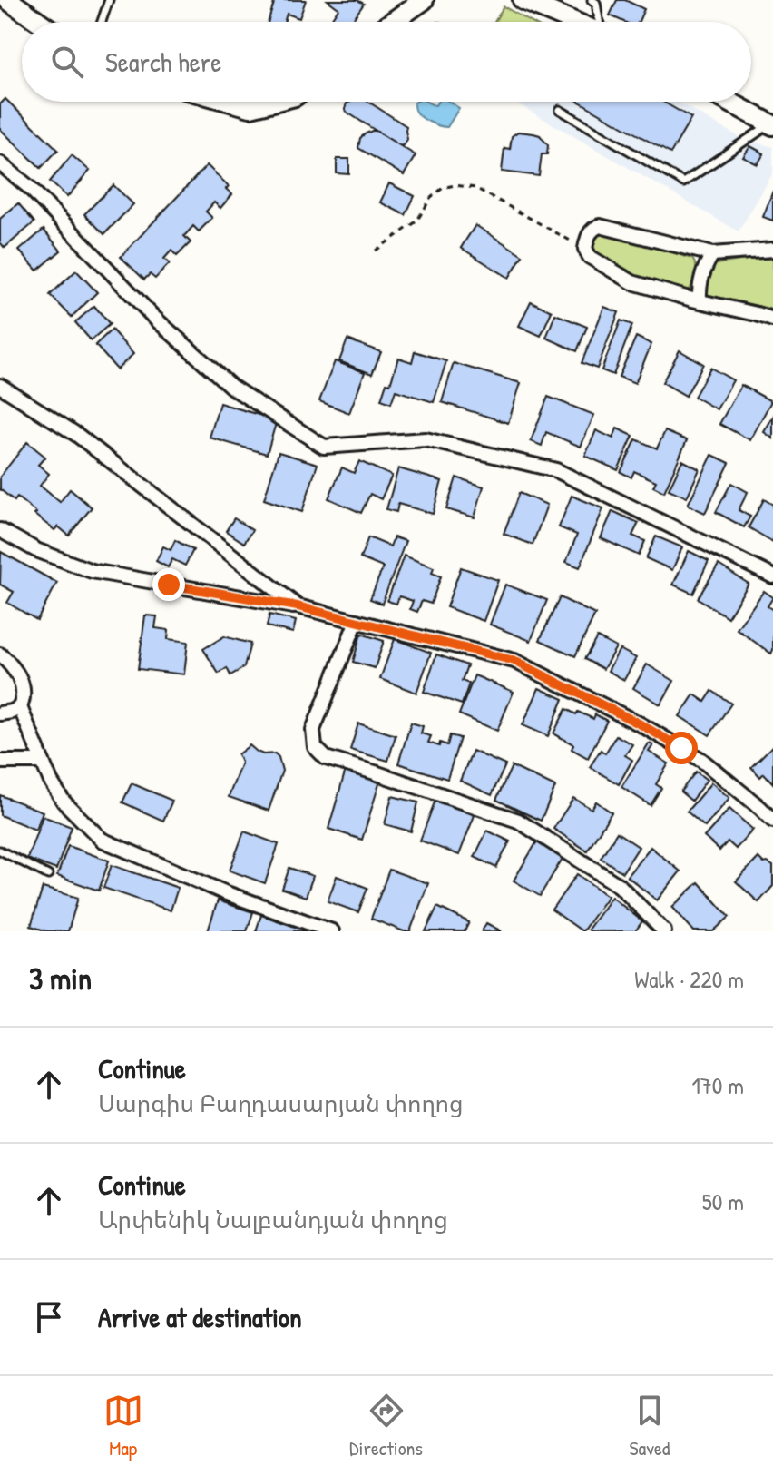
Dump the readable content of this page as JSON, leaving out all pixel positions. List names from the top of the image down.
{
  "page": {
    "search": "Search here",
    "heading": ["3 min", "Walk · 220 m"],
    "list": [
      ["Continue", "Սարգիս Բաղդասարյան փողոց", "170 m"],
      ["Continue", "Արփենիկ Նալբանդյան փողոց", "50 m"],
      "Arrive at destination"
    ],
    "nav": ["Map", "Directions", "Saved"]
  }
}
